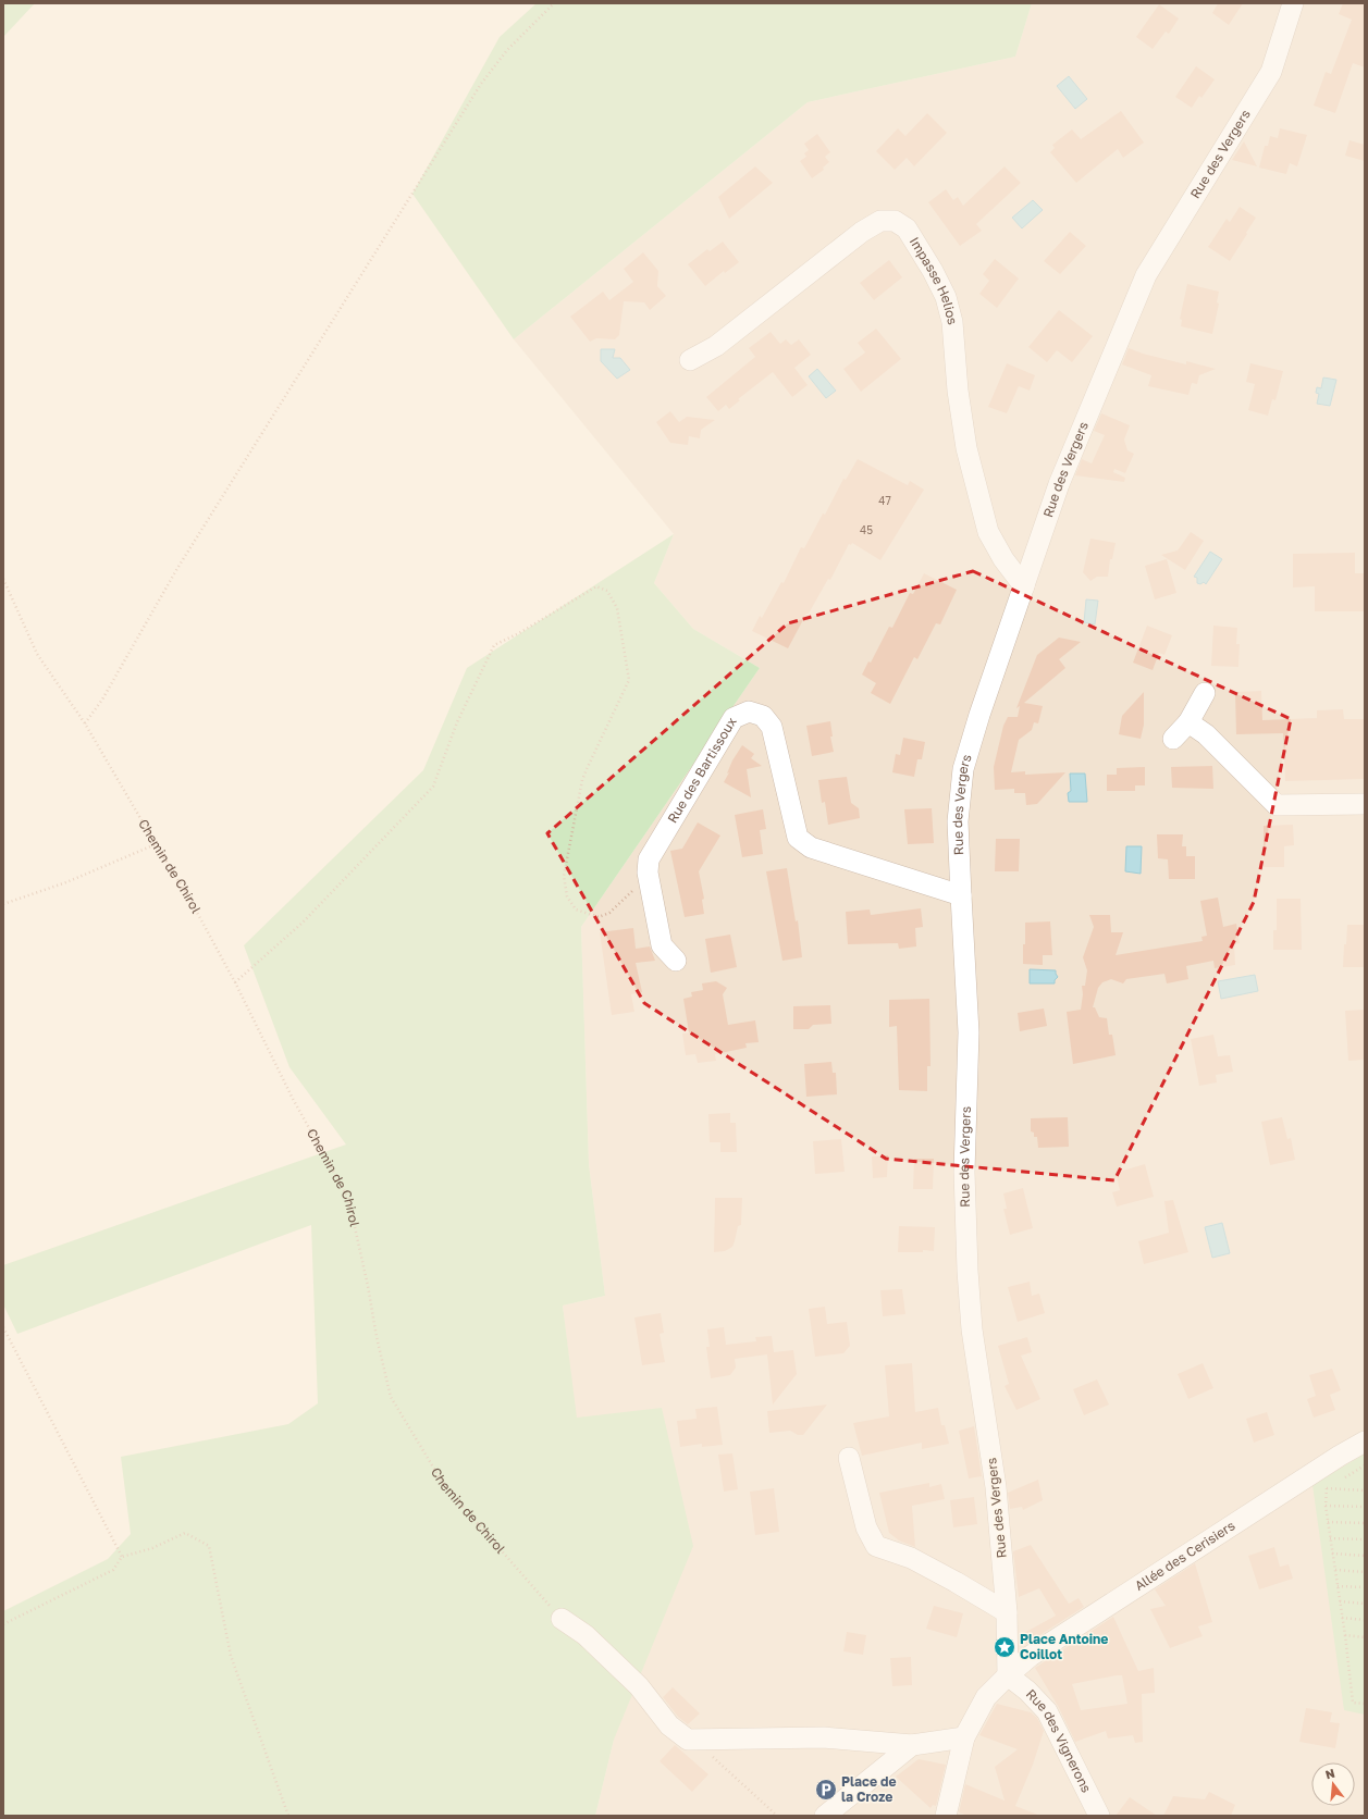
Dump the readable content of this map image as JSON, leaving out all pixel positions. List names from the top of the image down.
{
  "streets": {
    "street": [
      "Rue des Vergers",
      "Impasse Helios",
      "Rue des Bartissoux",
      "Allée des Cerisiers",
      "Rue des Vignerons"
    ],
    "path": ["Chemin de Chirol"]
  },
  "crossings": [
    ["Rue des Vergers", "Impasse Helios"],
    ["Rue des Vergers", "Rue des Bartissoux"],
    ["Rue des Vergers", "Allée des Cerisiers"],
    ["Rue des Vergers", "Rue des Vignerons"],
    ["Allée des Cerisiers", "Rue des Vignerons"]
  ],
  "places": {
    "place": ["Place Antoine Coillot"],
    "parking": ["Place de la Croze"]
  },
  "house_numbers": ["47", "45"],
  "north": "top"
}
